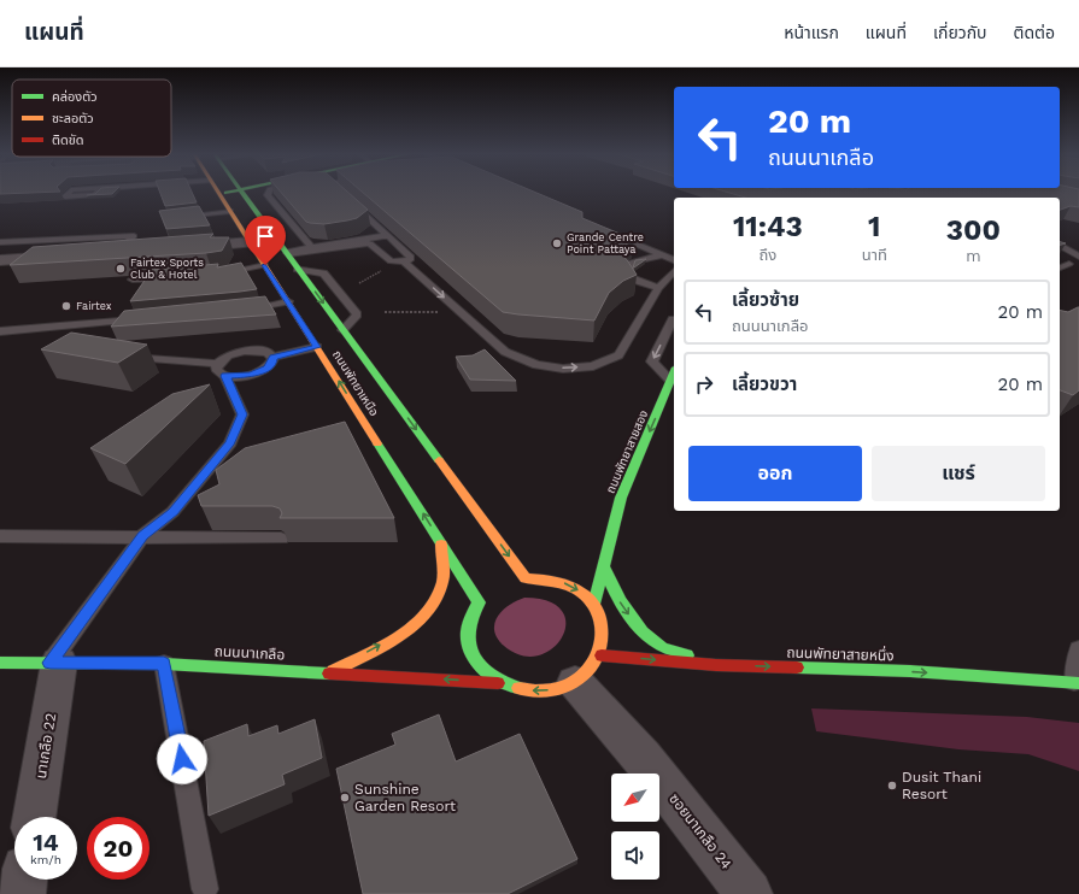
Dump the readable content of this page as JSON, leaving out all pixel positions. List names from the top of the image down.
{
  "streets": {
    "main road": [
      "ถนนพัทยาเหนือ",
      "ถนนพัทยาสายสอง",
      "ถนนนาเกลือ",
      "ถนนพัทยาสายหนึ่ง"
    ],
    "street": ["นาเกลือ 22", "ซอยนาเกลือ 24"]
  },
  "crossings": [
    ["ถนนพัทยาเหนือ", "ถนนพัทยาสายสอง"],
    ["ถนนพัทยาเหนือ", "ถนนนาเกลือ"],
    ["ถนนนาเกลือ", "นาเกลือ 22"],
    ["ถนนพัทยาสายหนึ่ง", "ซอยนาเกลือ 24"]
  ],
  "one_way": ["ถนนพัทยาสายสอง", "ถนนพัทยาสายหนึ่ง"],
  "places": [
    "Grande Centre Point Pattaya",
    "Fairtex Sports Club & Hotel",
    "Fairtex",
    "Dusit Thani Resort",
    "Sunshine Garden Resort"
  ],
  "legend": ["คล่องตัว", "ชะลอตัว", "ติดขัด"],
  "north": "bottom left",
  "page": {
    "header": "แผนที่",
    "nav": [
      "หน้าแรก",
      "แผนที่",
      "เกี่ยวกับ",
      "ติดต่อ"
    ],
    "turn": ["20 m", "ถนนนาเกลือ"],
    "eta": [
      "11:43",
      "ถึง",
      "1",
      "นาที",
      "300",
      "m"
    ],
    "list": [
      {
        "name": "เลี้ยวซ้าย",
        "note": "ถนนนาเกลือ",
        "value": "20 m"
      },
      {
        "name": "เลี้ยวขวา",
        "value": "20 m"
      }
    ],
    "buttons": ["ออก", "แชร์"],
    "speed": "14 km/h",
    "limit": "20"
  }
}
